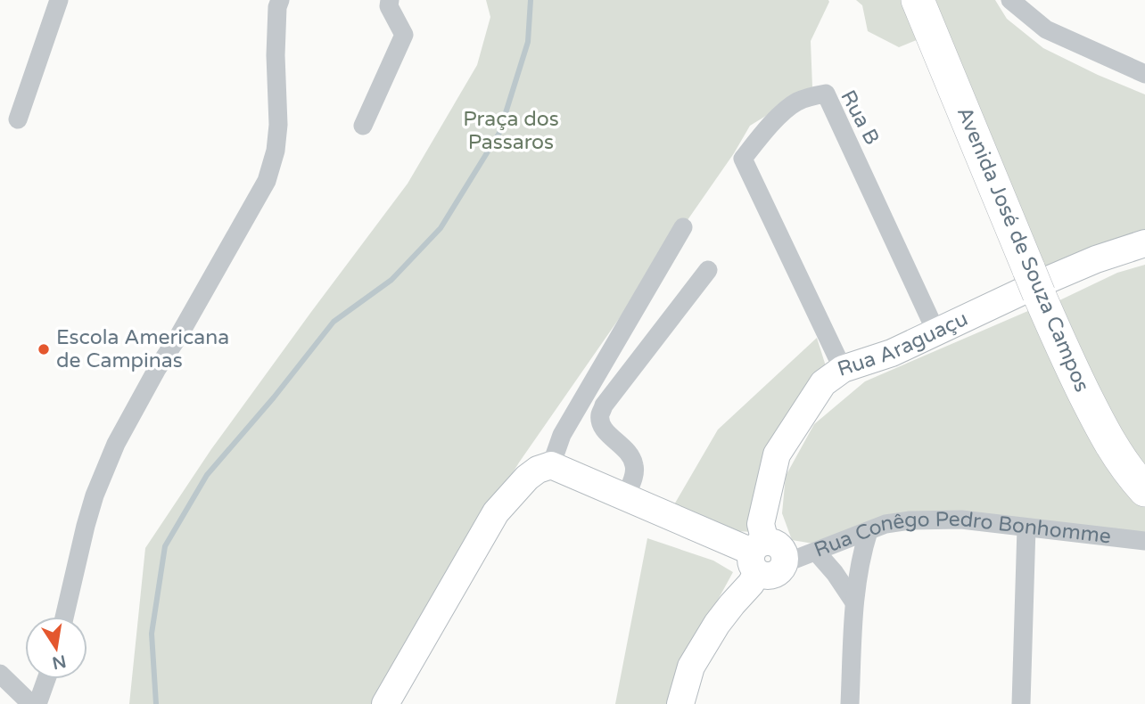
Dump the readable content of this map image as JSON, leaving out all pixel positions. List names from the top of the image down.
{
  "streets": {
    "highway": ["Avenida José de Souza Campos"],
    "main road": ["Rua Araguaçu"],
    "street": ["Rua B", "Rua Conêgo Pedro Bonhomme"]
  },
  "crossings": [
    ["Rua B", "Rua Araguaçu"]
  ],
  "parks": ["Praça dos Passaros"],
  "places": ["Escola Americana de Campinas"],
  "north": "bottom"
}
